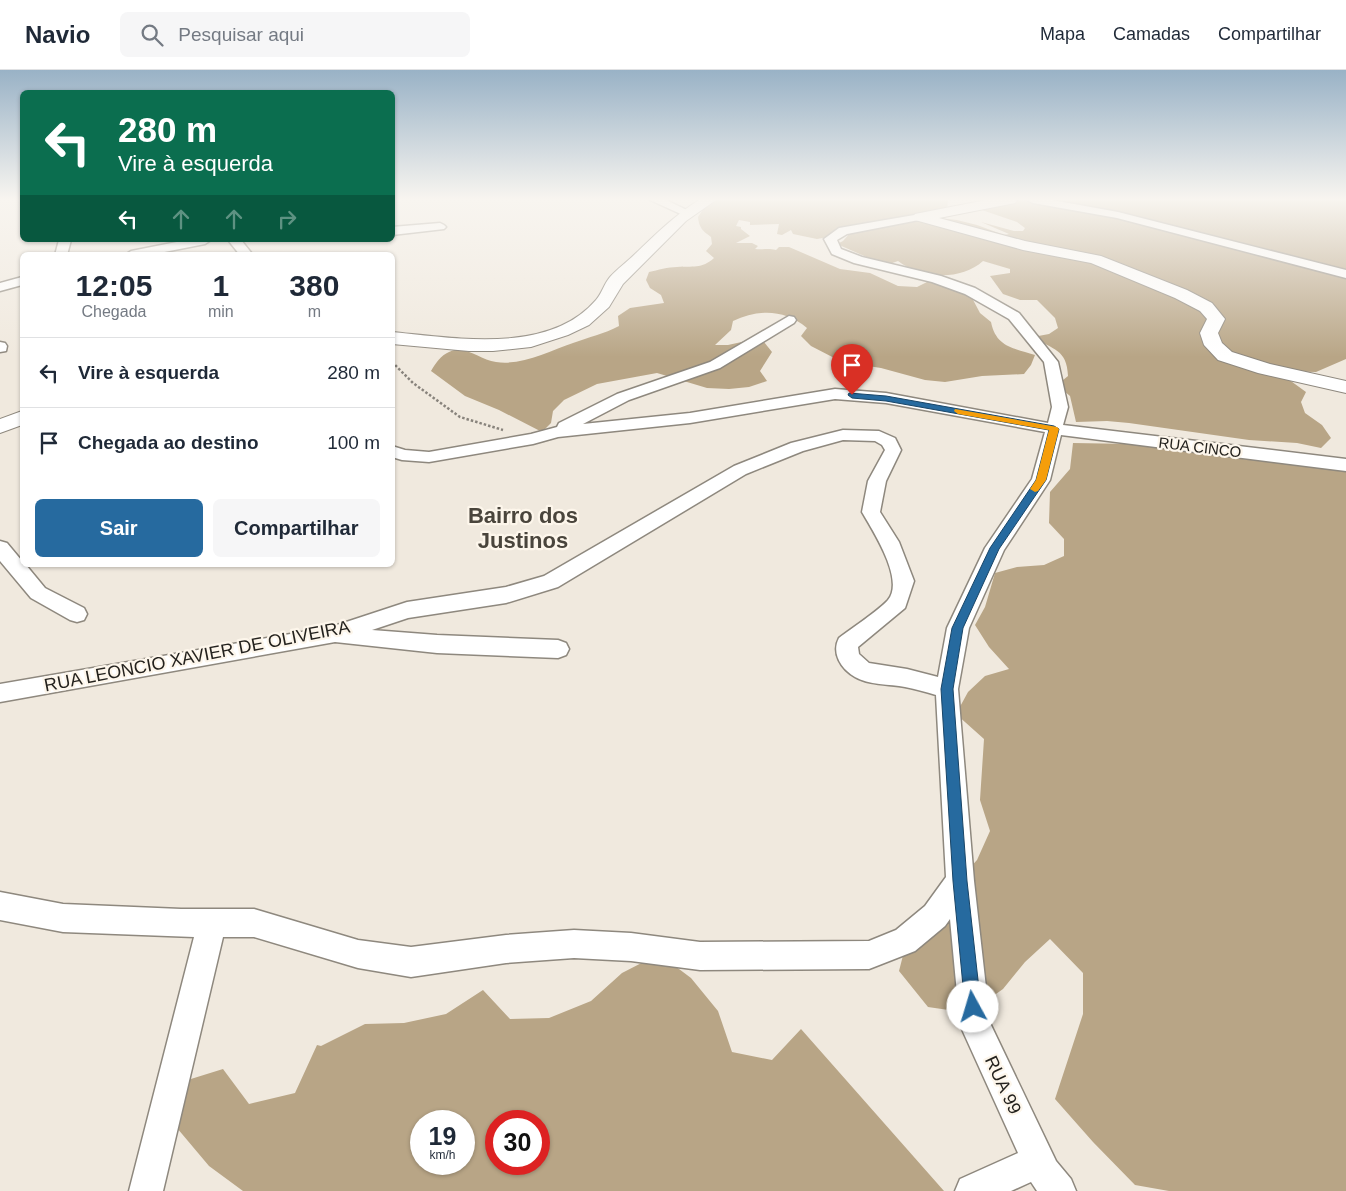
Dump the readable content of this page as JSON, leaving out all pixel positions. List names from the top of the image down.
{
  "streets": {
    "street": ["RUA CINCO", "RUA LEONCIO XAVIER DE OLIVEIRA", "RUA 99"]
  },
  "crossings": [
    ["RUA CINCO", "RUA 99"],
    ["RUA LEONCIO XAVIER DE OLIVEIRA", "RUA 99"]
  ],
  "districts": ["Bairro dos Justinos"],
  "page": {
    "header": "Navio",
    "search": "Pesquisar aqui",
    "nav": ["Mapa", "Camadas", "Compartilhar"],
    "turn": ["280 m", "Vire à esquerda"],
    "eta": [
      "12:05",
      "Chegada",
      "1",
      "min",
      "380",
      "m"
    ],
    "list": [
      {
        "name": "Vire à esquerda",
        "value": "280 m"
      },
      {
        "name": "Chegada ao destino",
        "value": "100 m"
      }
    ],
    "buttons": ["Sair", "Compartilhar"],
    "speed": "19 km/h",
    "limit": "30"
  }
}
